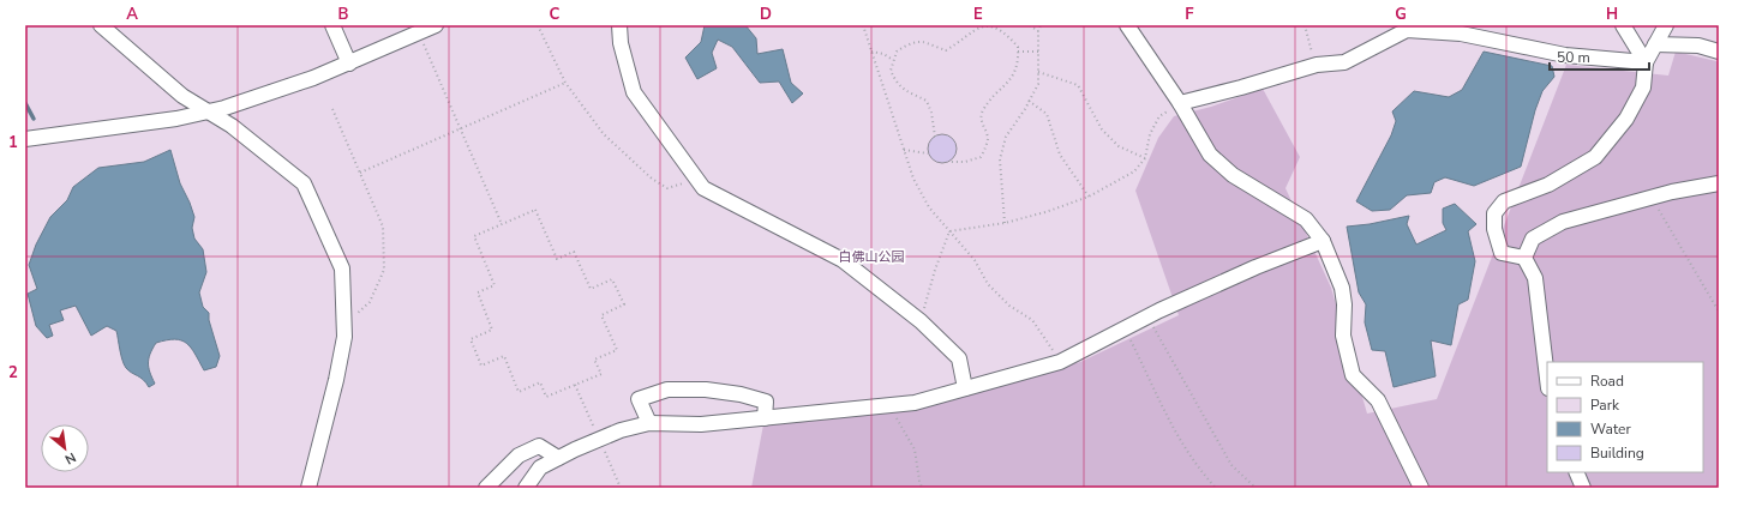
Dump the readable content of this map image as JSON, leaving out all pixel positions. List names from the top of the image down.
{
  "parks": ["白佛山公园"],
  "legend": [
    "Road",
    "Park",
    "Water",
    "Building"
  ],
  "scale_bar": "50 m",
  "north": "bottom right",
  "grid": {
    "columns": [
      "A",
      "B",
      "C",
      "D",
      "E",
      "F",
      "G",
      "H"
    ],
    "rows": ["1", "2"]
  }
}
